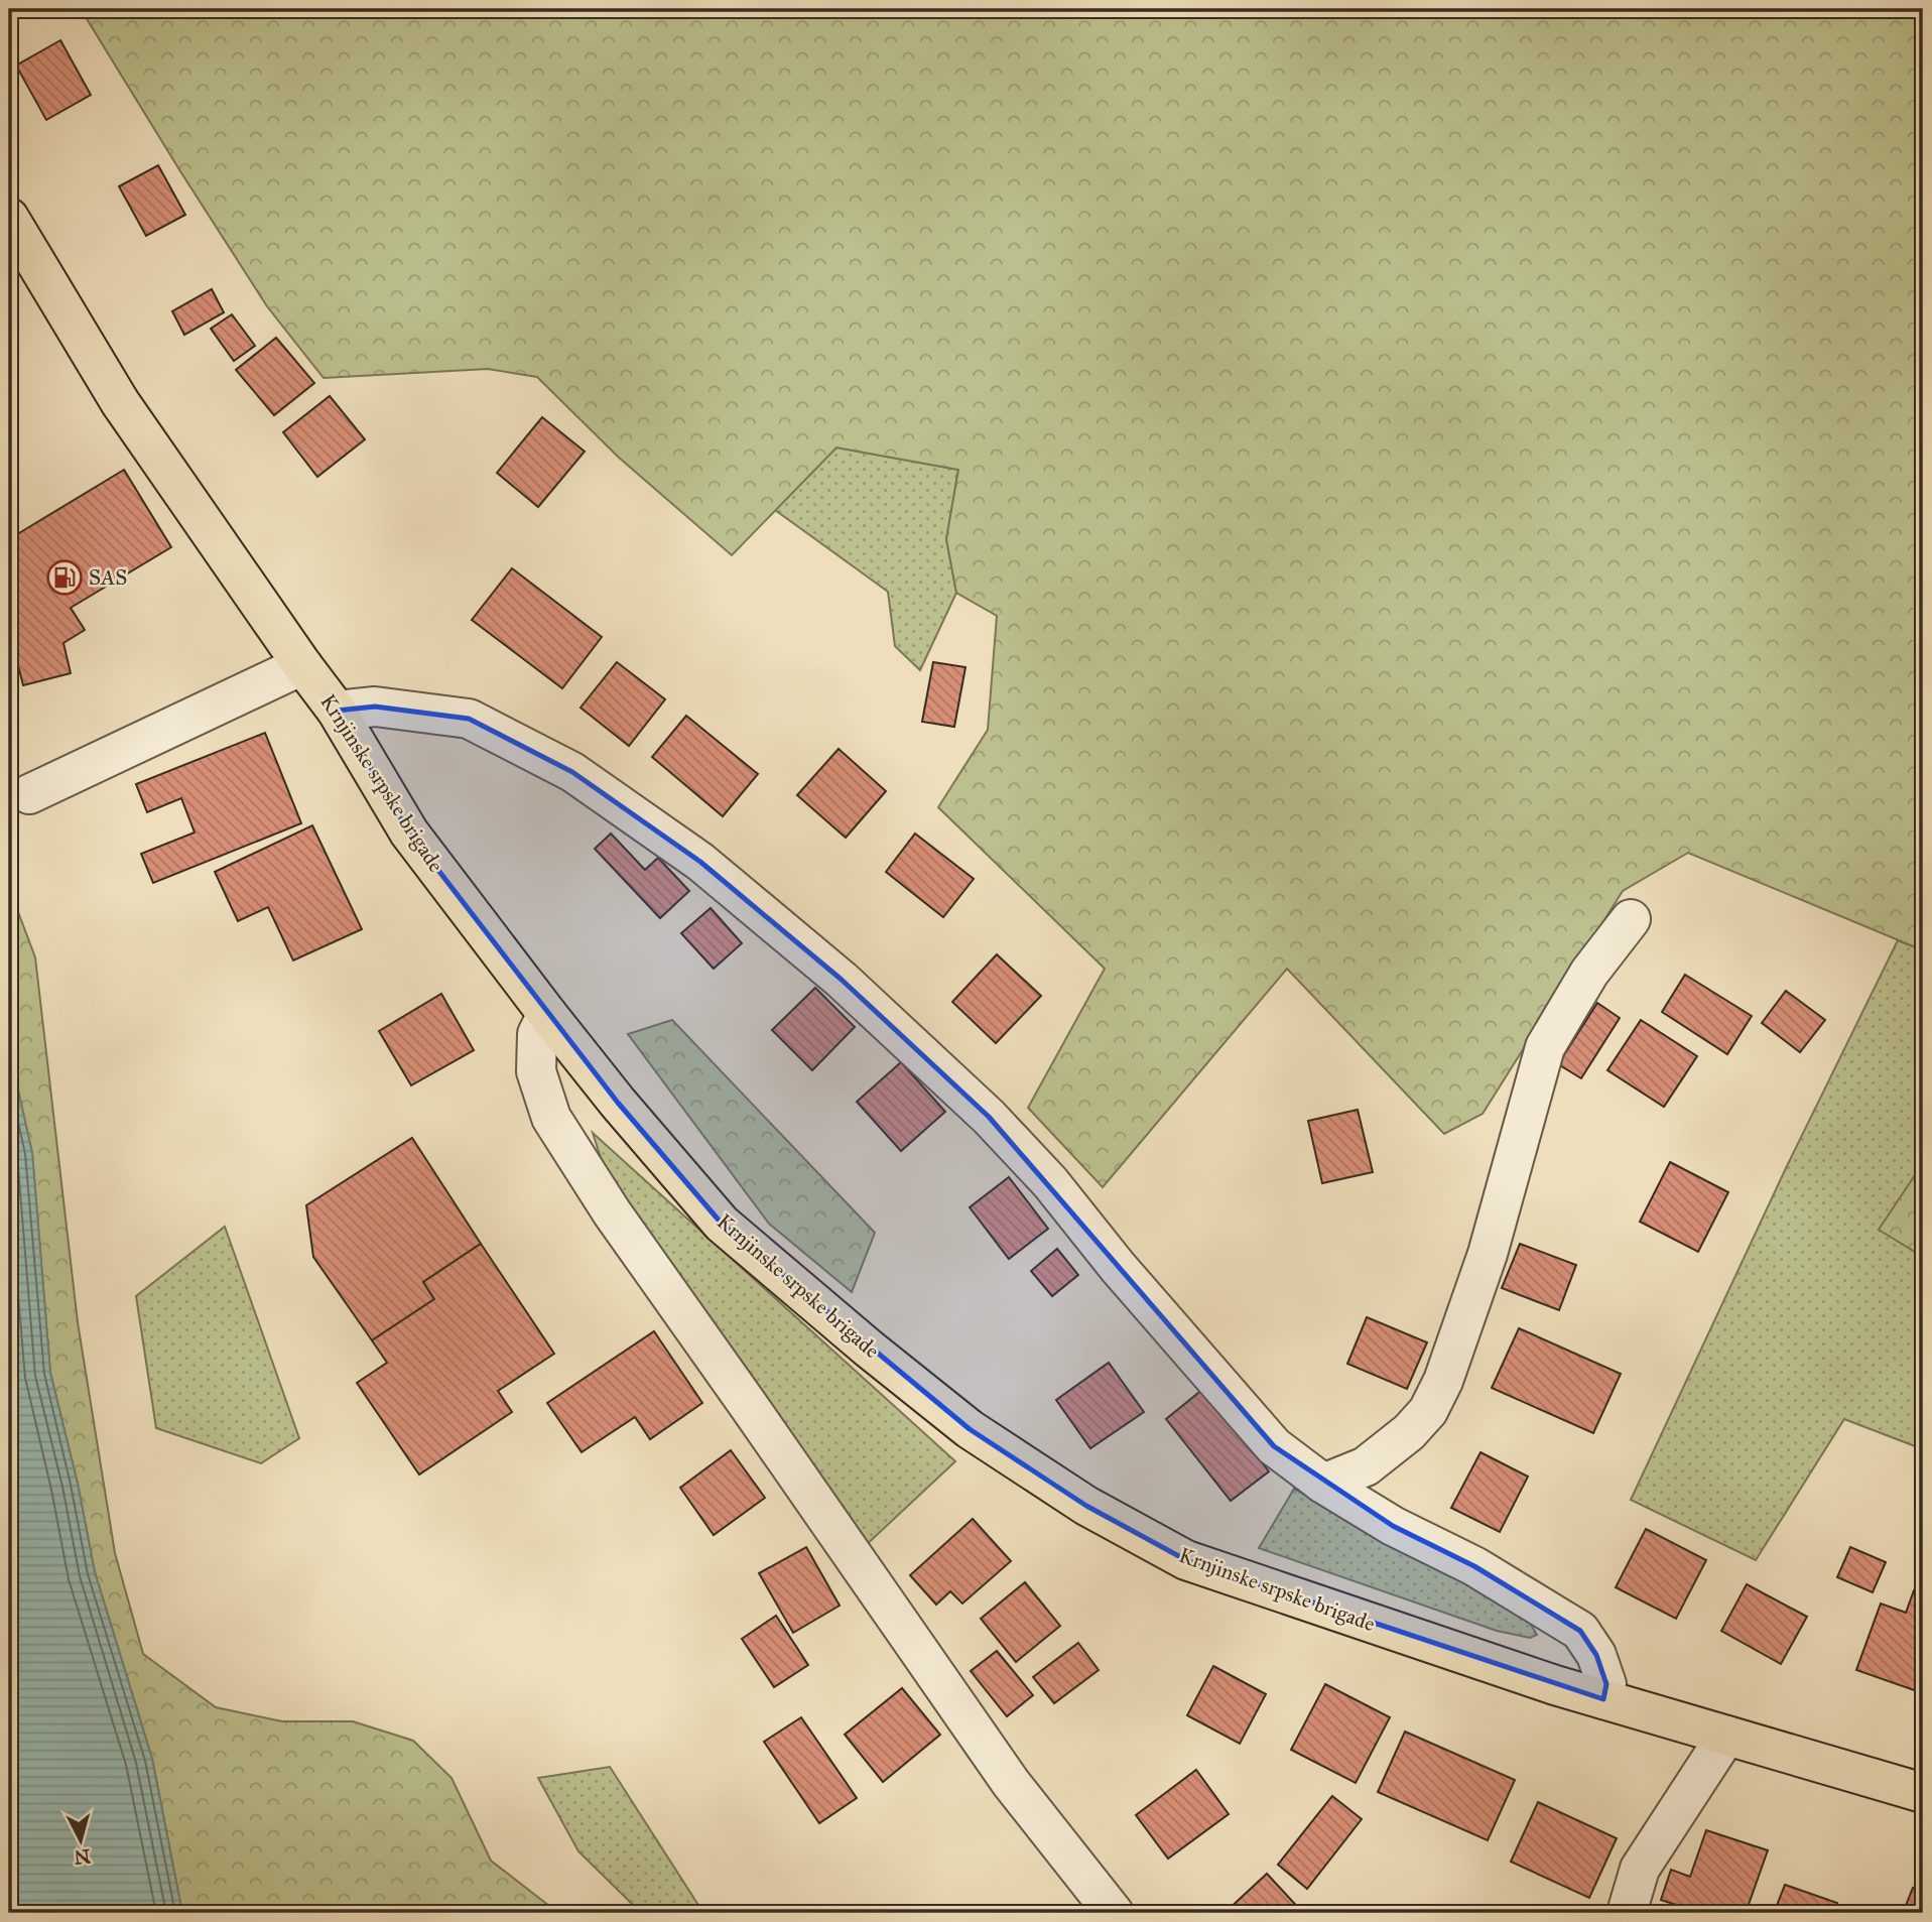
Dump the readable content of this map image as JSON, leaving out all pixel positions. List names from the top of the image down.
{
  "streets": {
    "main road": ["Krnjinske srpske brigade"]
  },
  "places": {
    "fuel station": ["SAS"]
  },
  "north": "bottom"
}
